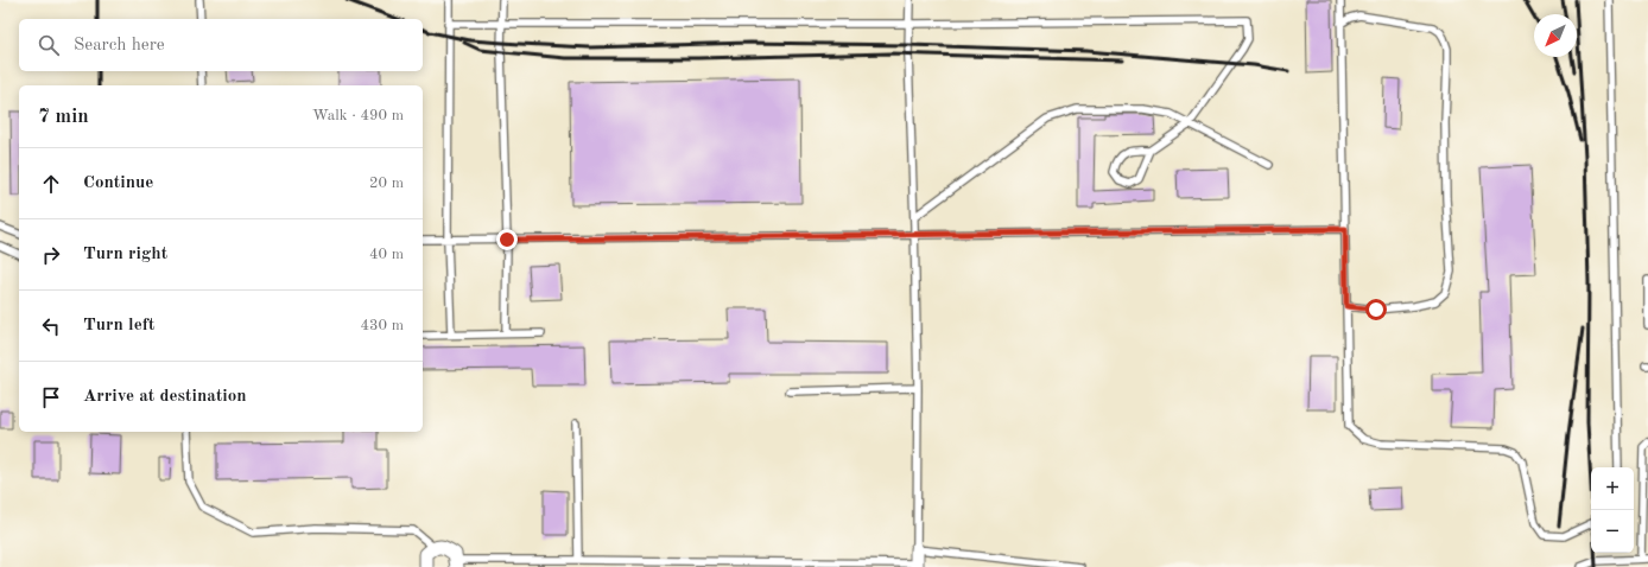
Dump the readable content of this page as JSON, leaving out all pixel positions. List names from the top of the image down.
{
  "north": "bottom left",
  "page": {
    "search": "Search here",
    "heading": ["7 min", "Walk · 490 m"],
    "list": [
      ["Continue", "20 m"],
      ["Turn right", "40 m"],
      ["Turn left", "430 m"],
      "Arrive at destination"
    ],
    "map_buttons": ["+", "−"]
  }
}
